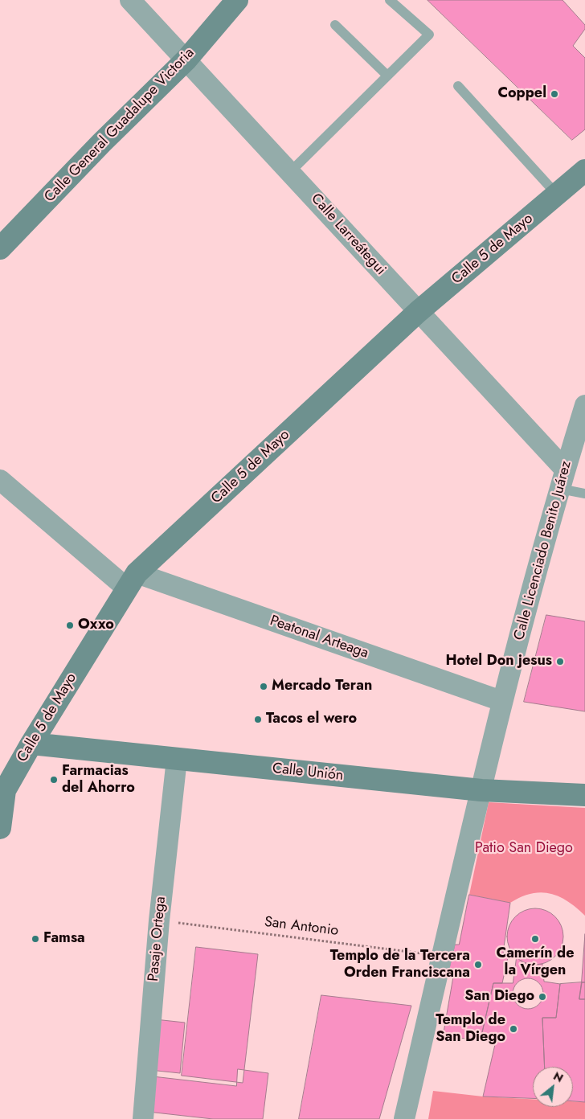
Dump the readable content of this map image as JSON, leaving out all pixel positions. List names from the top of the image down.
{
  "streets": {
    "street": [
      "Calle General Guadalupe Victoria",
      "Calle Larreátegui",
      "Calle 5 de Mayo",
      "Calle Licenciado Benito Juárez",
      "Peatonal Arteaga",
      "Calle Unión",
      "Pasaje Ortega"
    ],
    "path": ["San Antonio"]
  },
  "crossings": [
    ["Calle General Guadalupe Victoria", "Calle Larreátegui"],
    ["Calle Larreátegui", "Calle 5 de Mayo"],
    ["Calle Larreátegui", "Calle Licenciado Benito Juárez"],
    ["Calle 5 de Mayo", "Peatonal Arteaga"],
    ["Calle 5 de Mayo", "Calle Unión"],
    ["Calle Licenciado Benito Juárez", "Peatonal Arteaga"],
    ["Calle Licenciado Benito Juárez", "Calle Unión"],
    ["Calle Licenciado Benito Juárez", "San Antonio"],
    ["Calle Unión", "Pasaje Ortega"],
    ["San Antonio", "Pasaje Ortega"]
  ],
  "parks": ["Patio San Diego"],
  "places": [
    "Coppel",
    "Oxxo",
    "Hotel Don jesus",
    "Mercado Teran",
    "Tacos el wero",
    "Farmacias del Ahorro",
    "Famsa",
    "Camerín de la Vírgen",
    "Templo de la Tercera Orden Franciscana",
    "San Diego",
    "Templo de San Diego"
  ],
  "north": "top right"
}
